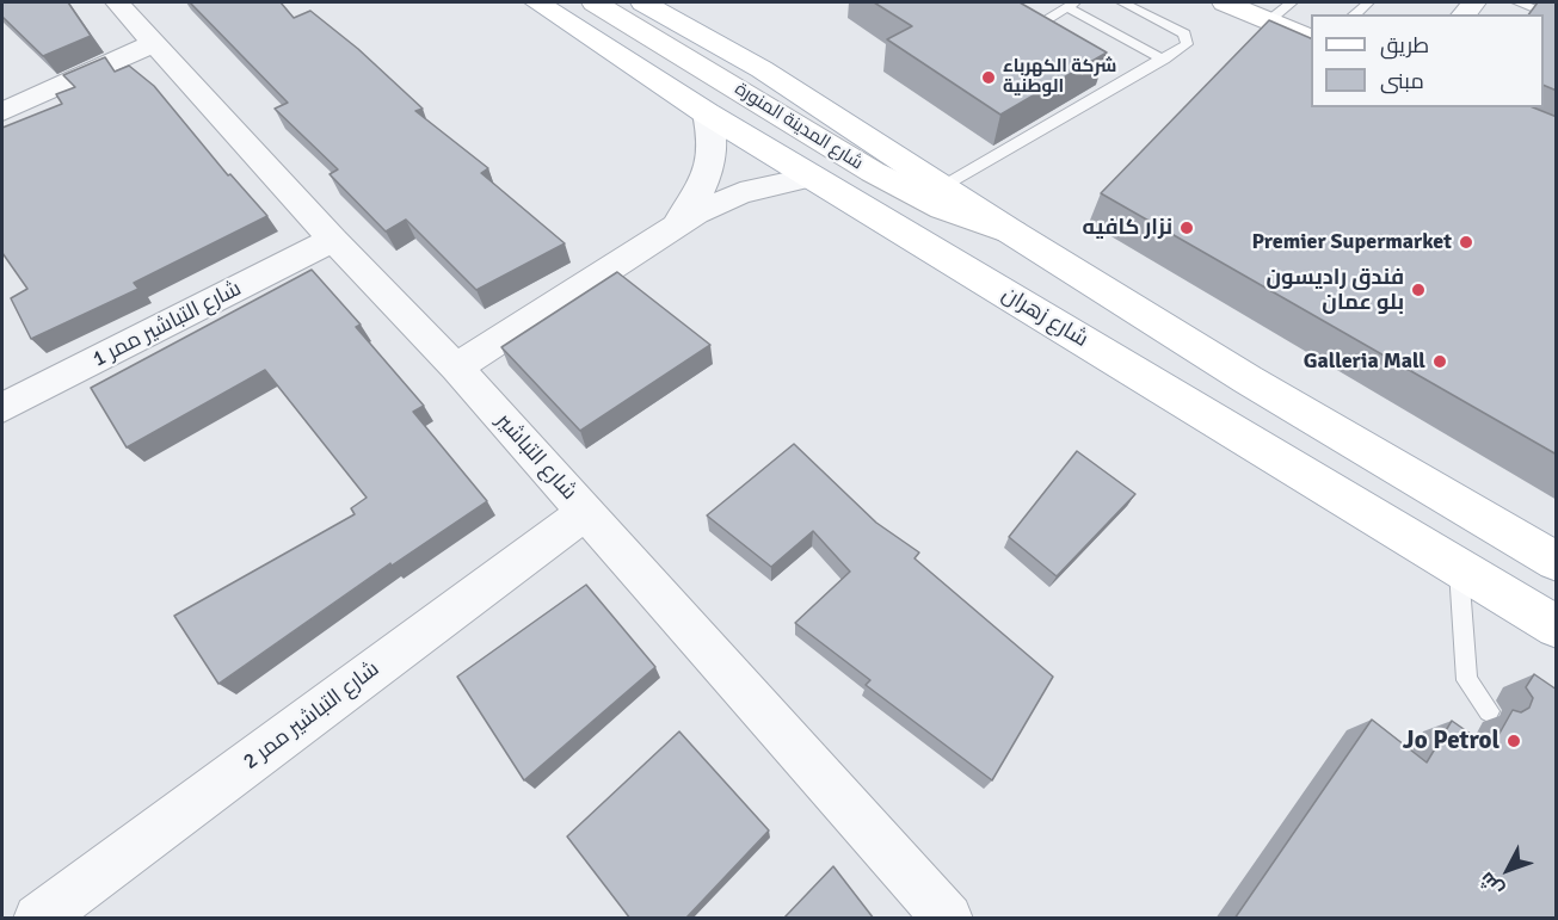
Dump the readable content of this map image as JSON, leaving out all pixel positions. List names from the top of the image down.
{
  "streets": {
    "main road": ["شارع المدينة المنورة", "شارع زهران"],
    "street": ["شارع التباشير ممر 1", "شارع التباشير", "شارع التباشير ممر 2"]
  },
  "crossings": [
    ["شارع التباشير ممر 1", "شارع التباشير"],
    ["شارع التباشير", "شارع التباشير ممر 2"]
  ],
  "places": [
    "شركة الكهرباء الوطنية",
    "نزار كافيه",
    "Premier Supermarket",
    "فندق راديسون بلو عمان",
    "Galleria Mall",
    "Jo Petrol"
  ],
  "legend": ["طريق", "مبنى"],
  "north": "bottom left"
}
